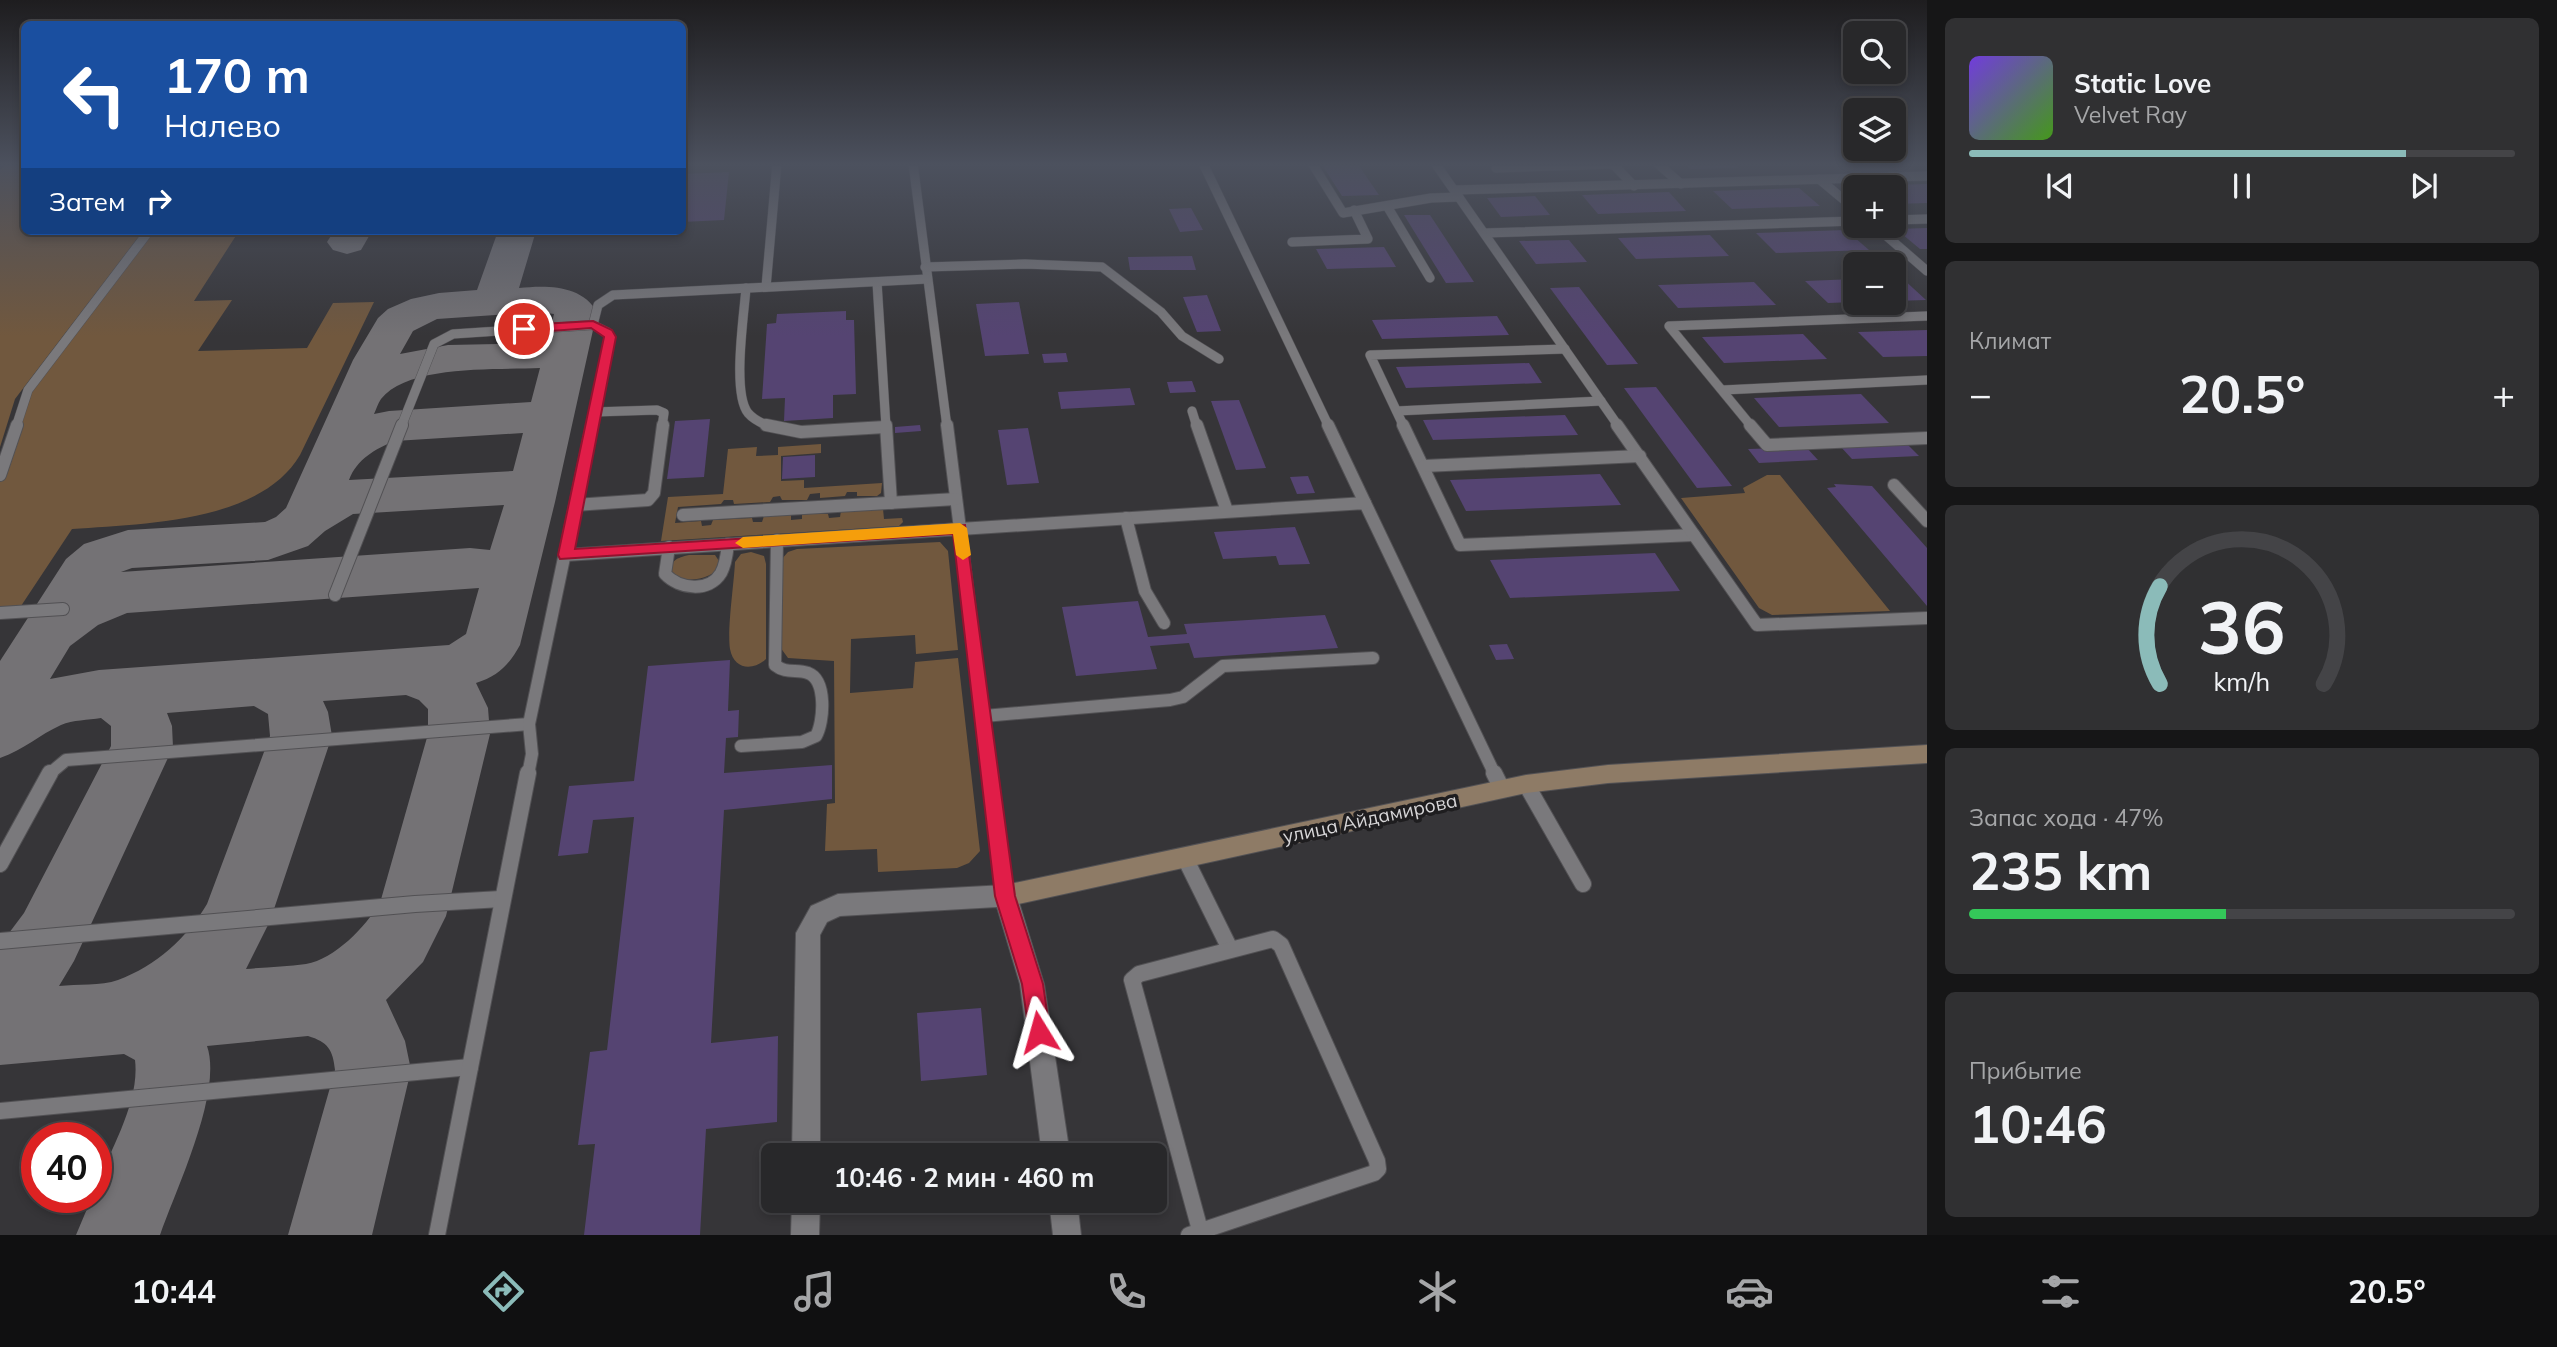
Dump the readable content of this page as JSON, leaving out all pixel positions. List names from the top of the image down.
{
  "streets": {
    "main road": ["улица Айдамирова"]
  },
  "page": {
    "map_buttons": ["+", "−"],
    "turn": ["170 m", "Налево"],
    "song": ["Static Love", "Velvet Ray"],
    "then": "Затем",
    "tile": [
      "Климат",
      ["Запас хода · 47%", "235 km"],
      ["Прибытие", "10:46"]
    ],
    "heat": ["−", "20.5°", "+"],
    "limit": "40",
    "trip": "10:46 · 2 мин · 460 m",
    "tabs": ["10:44", "20.5°"],
    "gauge": ["36", "km/h"]
  }
}
